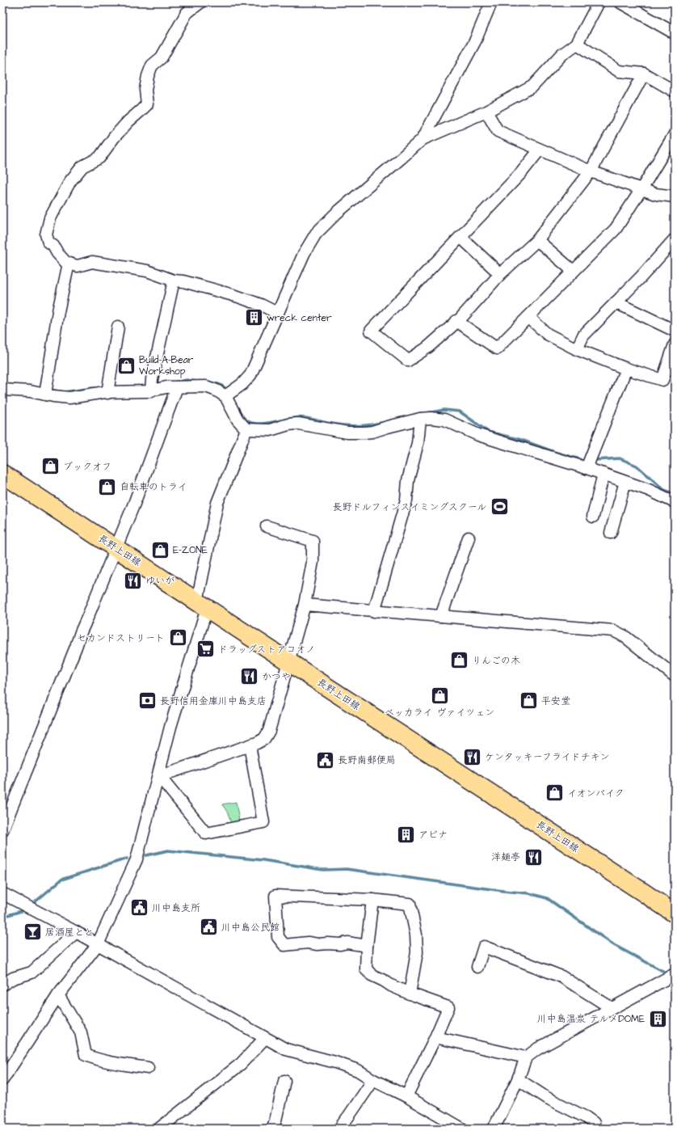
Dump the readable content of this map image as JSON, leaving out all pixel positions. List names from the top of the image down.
{
  "streets": {
    "main road": ["長野上田線"]
  },
  "places": {
    "building": ["wreck center", "アピナ", "川中島温泉 テルメDOME"],
    "shop": [
      "Build-A-Bear Workshop",
      "ブックオフ",
      "自転車のトライ",
      "E-ZONE",
      "セカンドストリート",
      "りんごの木",
      "ベッカライ ヴァイツェン",
      "平安堂",
      "イオンバイク"
    ],
    "sports": ["長野ドルフィンスイミングスクール"],
    "restaurant": [
      "ゆいが",
      "かつや",
      "ケンタッキーフライドチキン",
      "洋麺亭"
    ],
    "supermarket": ["ドラッグストアコオノ"],
    "bank": ["長野信用金庫川中島支店"],
    "public building": ["長野南郵便局", "川中島支所", "川中島公民館"],
    "bar": ["居酒屋とと"]
  }
}
